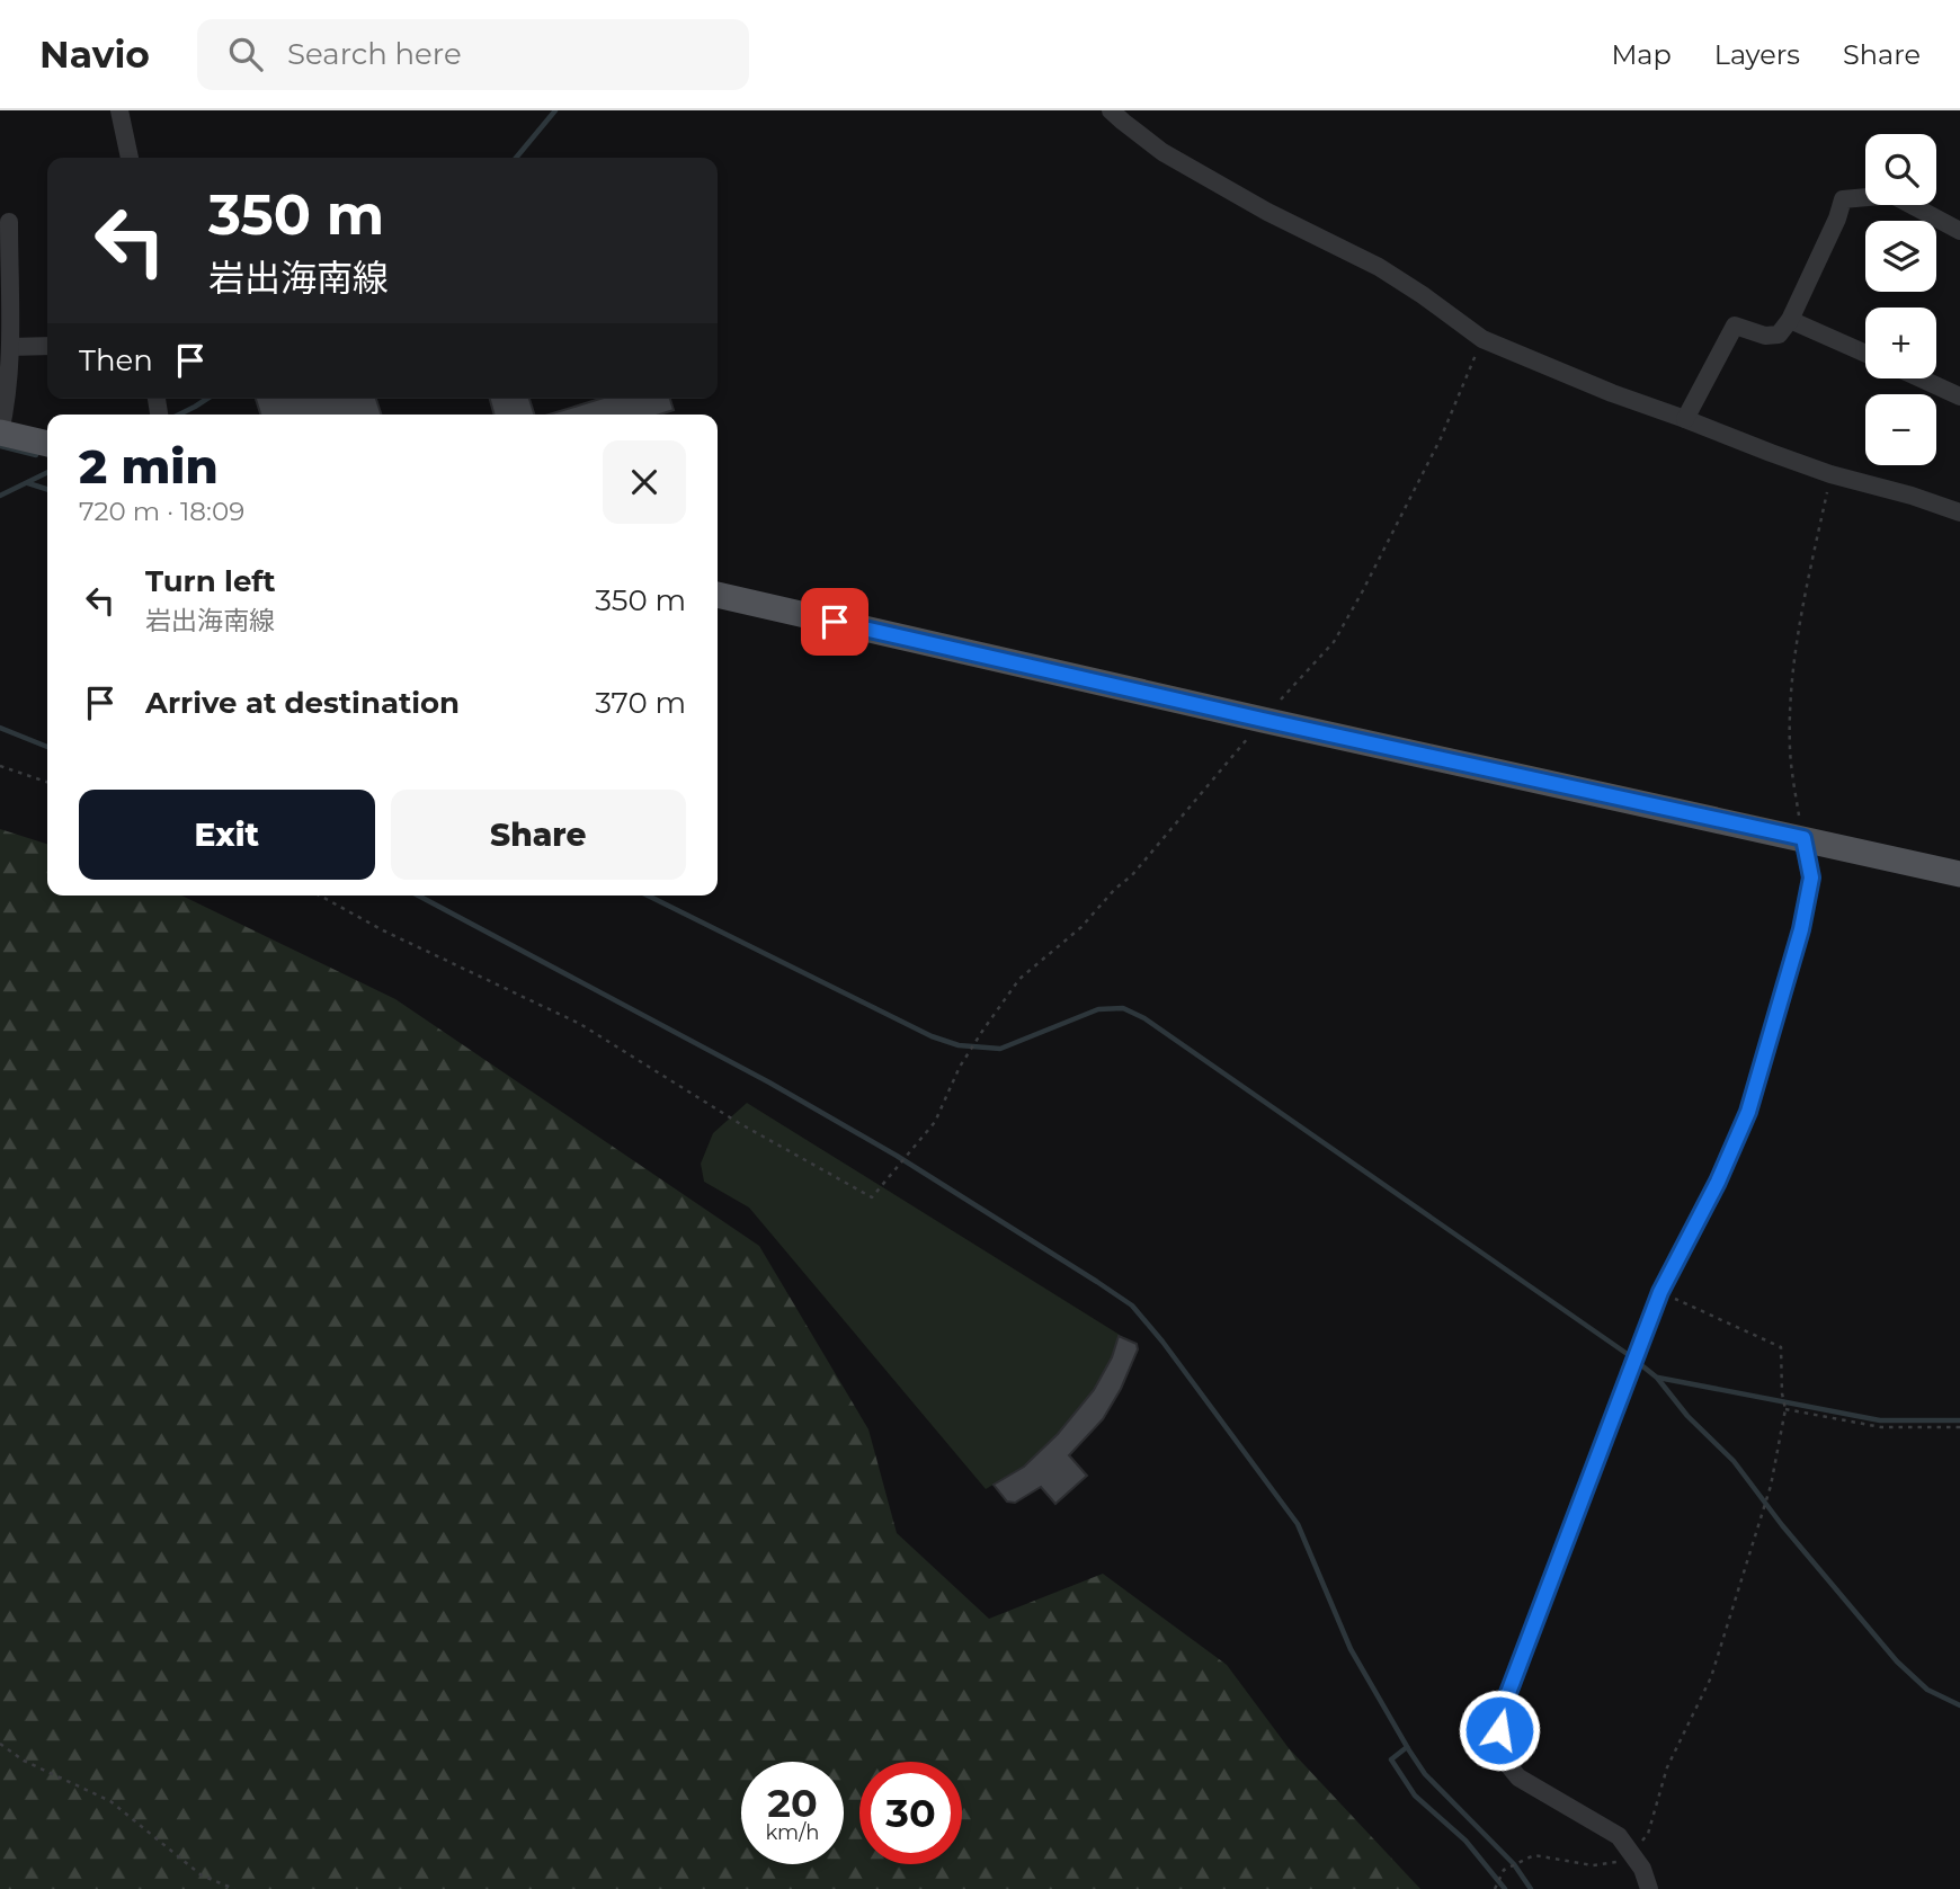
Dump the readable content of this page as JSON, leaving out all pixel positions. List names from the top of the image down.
{
  "page": {
    "header": "Navio",
    "search": "Search here",
    "nav": ["Map", "Layers", "Share"],
    "map_buttons": ["+", "−"],
    "turn": ["350 m", "岩出海南線"],
    "then": "Then",
    "heading": ["2 min", "720 m · 18:09"],
    "list": [
      {
        "name": "Turn left",
        "note": "岩出海南線",
        "value": "350 m"
      },
      {
        "name": "Arrive at destination",
        "value": "370 m"
      }
    ],
    "buttons": ["Exit", "Share"],
    "speed": "20 km/h",
    "limit": "30"
  }
}
